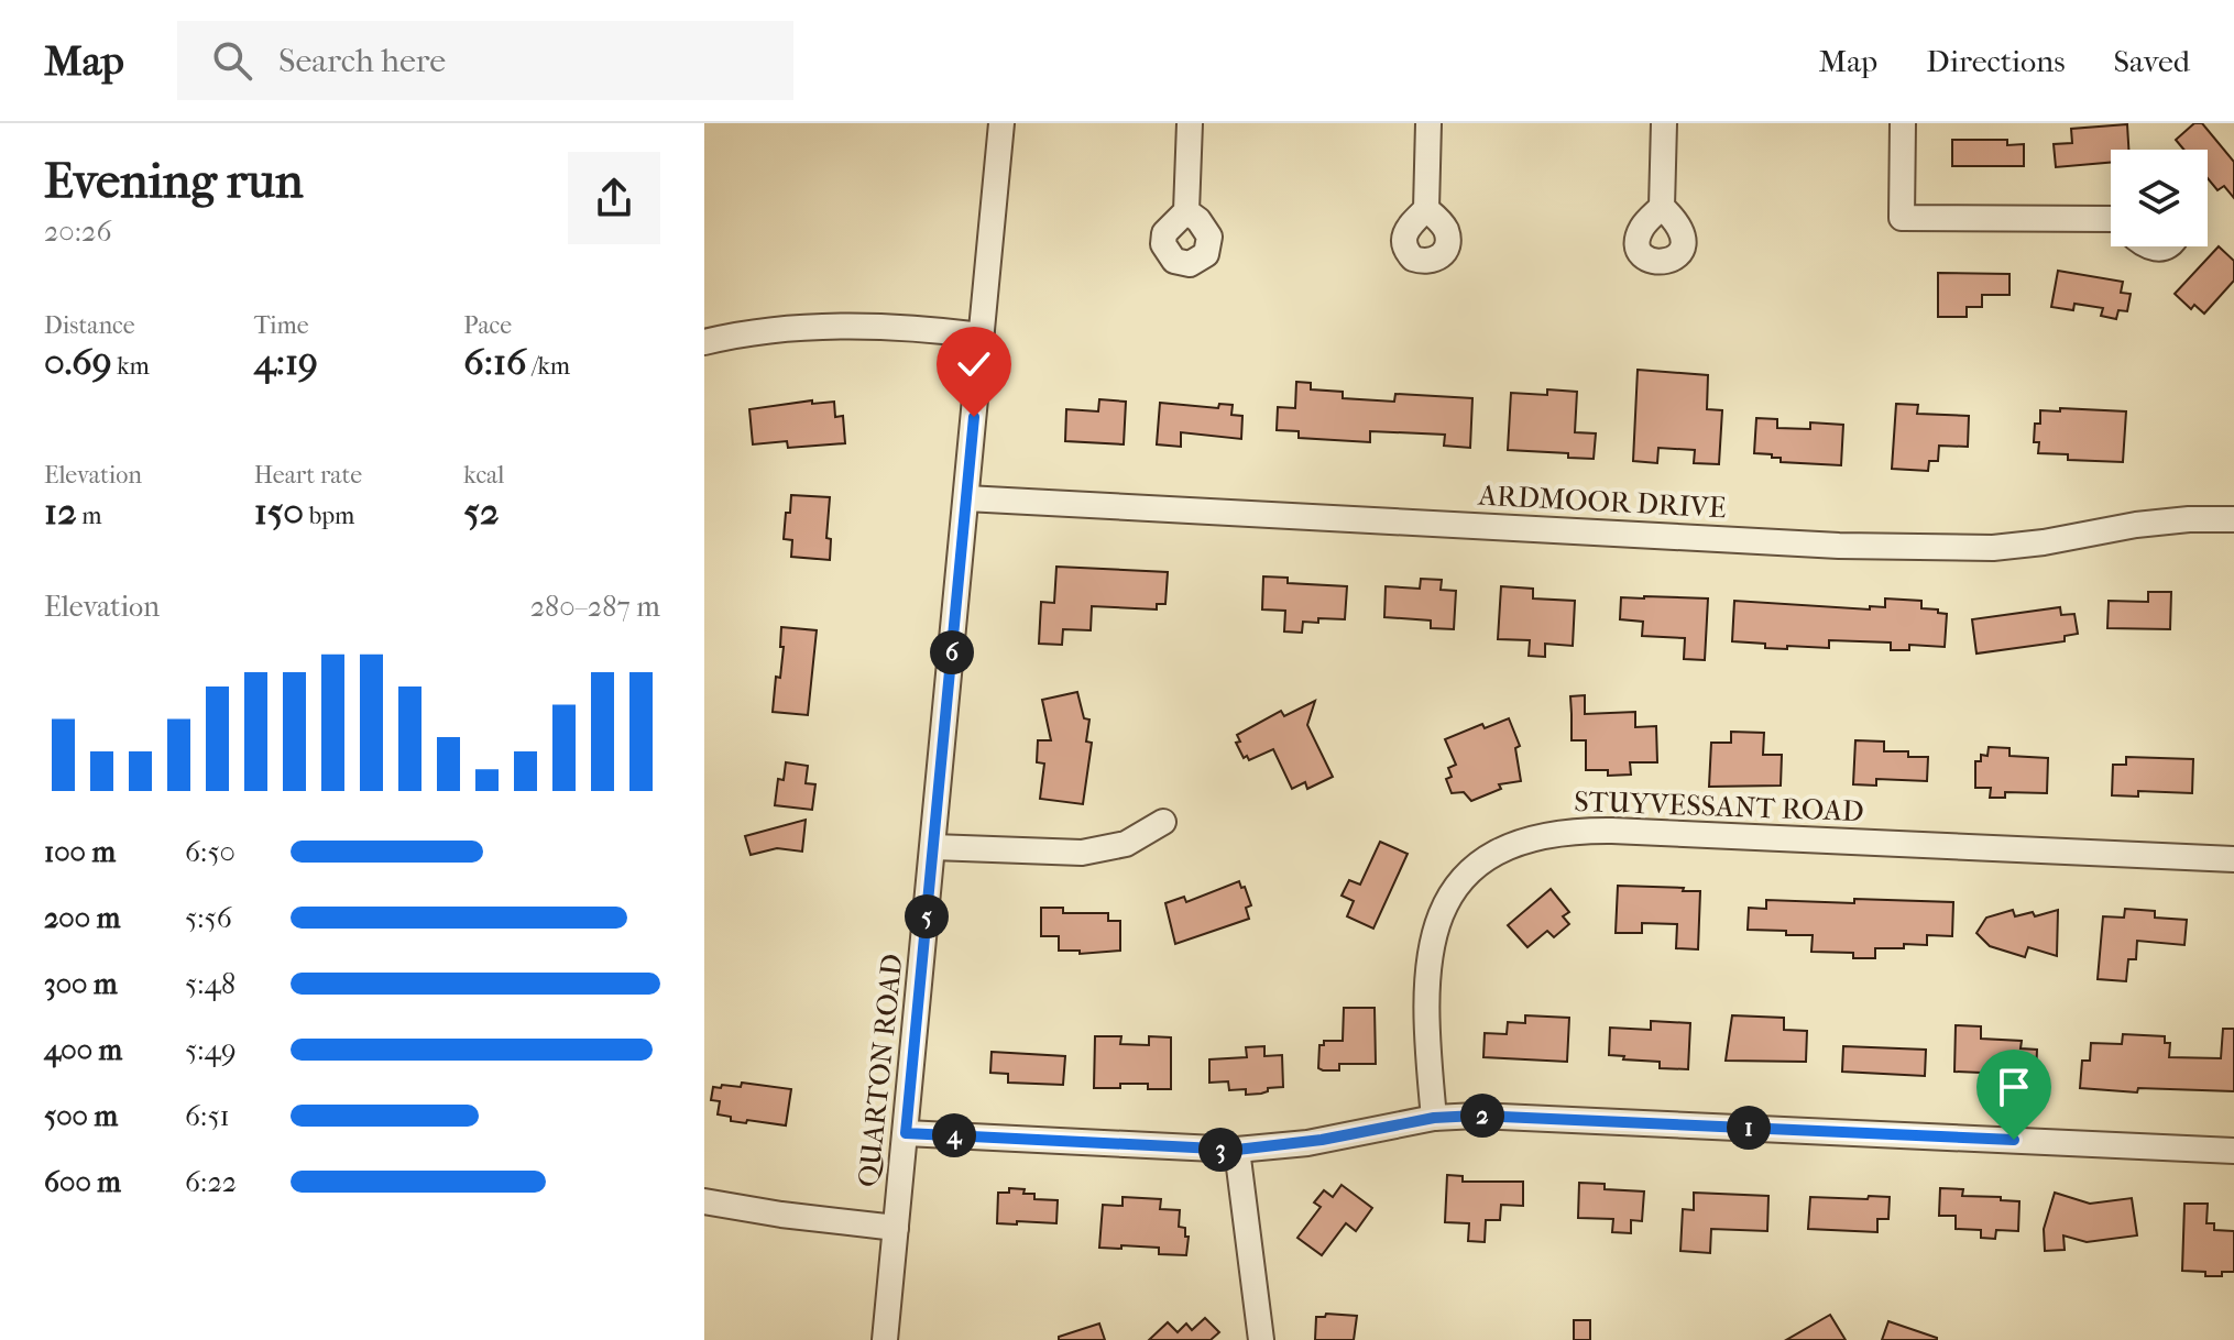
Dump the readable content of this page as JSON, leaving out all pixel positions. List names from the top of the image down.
{
  "streets": {
    "street": ["ARDMOOR DRIVE", "STUYVESSANT ROAD", "QUARTON ROAD"]
  },
  "crossings": [
    ["ARDMOOR DRIVE", "QUARTON ROAD"]
  ],
  "page": {
    "header": "Map",
    "search": "Search here",
    "nav": ["Map", "Directions", "Saved"],
    "heading": ["Evening run", "20:26"],
    "stats": [
      ["Distance", "0.69 km"],
      ["Time", "4:19"],
      ["Pace", "6:16 /km"],
      ["Elevation", "12 m"],
      ["Heart rate", "150 bpm"],
      ["kcal", "52"]
    ],
    "chart": ["Elevation", "280–287 m"],
    "pins": [
      "6",
      "5",
      "2",
      "1",
      "4",
      "3"
    ],
    "list": [
      {
        "name": "100 m",
        "note": "6:50"
      },
      {
        "name": "200 m",
        "note": "5:56"
      },
      {
        "name": "300 m",
        "note": "5:48"
      },
      {
        "name": "400 m",
        "note": "5:49"
      },
      {
        "name": "500 m",
        "note": "6:51"
      },
      {
        "name": "600 m",
        "note": "6:22"
      }
    ]
  }
}
